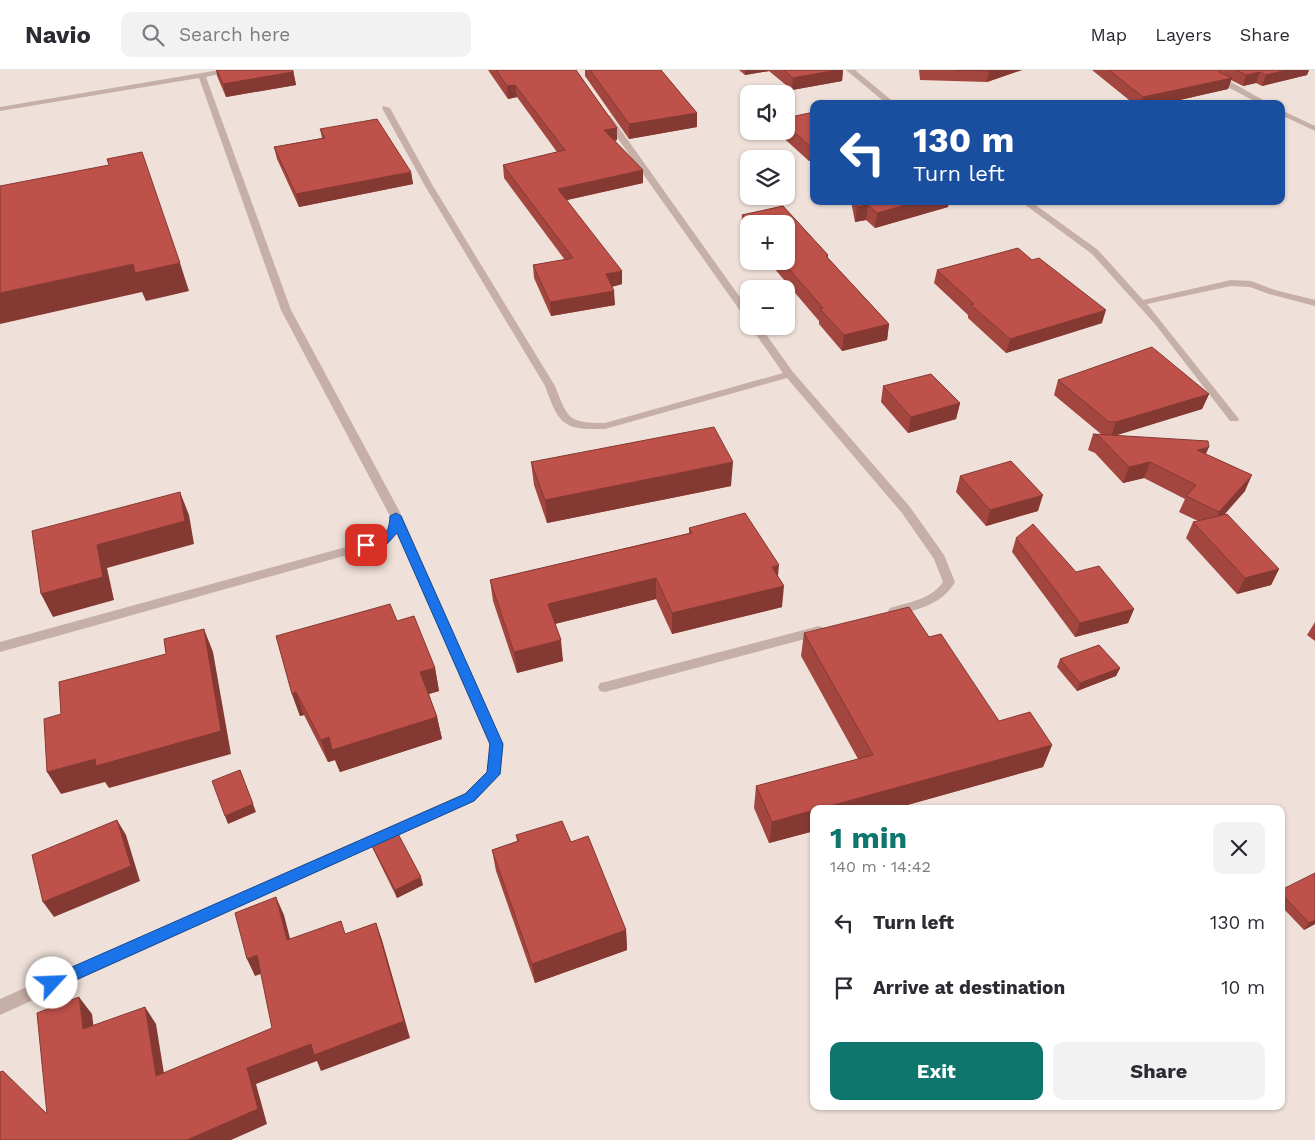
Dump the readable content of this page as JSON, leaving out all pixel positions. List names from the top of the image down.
{
  "page": {
    "header": "Navio",
    "search": "Search here",
    "nav": ["Map", "Layers", "Share"],
    "map_buttons": ["+", "−"],
    "turn": ["130 m", "Turn left"],
    "heading": ["1 min", "140 m · 14:42"],
    "list": [
      {
        "name": "Turn left",
        "value": "130 m"
      },
      {
        "name": "Arrive at destination",
        "value": "10 m"
      }
    ],
    "buttons": ["Exit", "Share"]
  }
}
